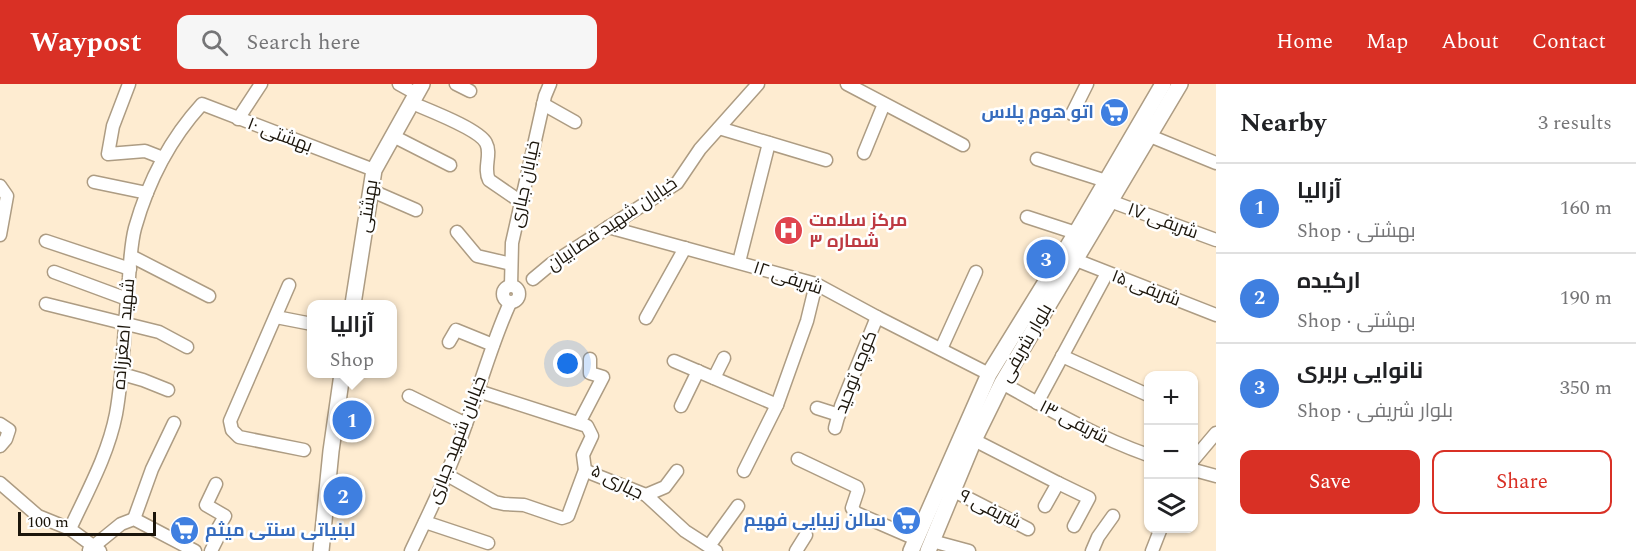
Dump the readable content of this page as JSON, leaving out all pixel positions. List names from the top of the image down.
{
  "streets": {
    "main road": ["بهشتی", "بلوار شریفی"],
    "street": [
      "بهشتی ۱۰",
      "خیابان جباری",
      "شریفی ۱۷",
      "خیابان شهید قصابیان",
      "شریفی ۱۲",
      "شریفی ۱۵",
      "شهید اصغرزاده",
      "کوچه توحید",
      "شریفی ۱۳",
      "خیابان شهید جباری",
      "جباری ۵",
      "شریفی ۹"
    ]
  },
  "crossings": [
    ["بهشتی ۱۰", "بهشتی"],
    ["بهشتی ۱۰", "شهید اصغرزاده"],
    ["خیابان جباری", "خیابان شهید قصابیان"],
    ["خیابان جباری", "خیابان شهید جباری"],
    ["شریفی ۱۷", "بلوار شریفی"],
    ["خیابان شهید قصابیان", "شریفی ۱۲"],
    ["شریفی ۱۲", "بلوار شریفی"],
    ["شریفی ۱۲", "کوچه توحید"],
    ["شریفی ۱۵", "بلوار شریفی"],
    ["بلوار شریفی", "شریفی ۱۳"],
    ["بلوار شریفی", "شریفی ۹"]
  ],
  "places": {
    "supermarket": ["اتو هوم پلاس", "سالن زیبایی فهیم", "لبنیاتی سنتی میثم"],
    "hospital": ["مرکز سلامت شماره ۳"]
  },
  "scale_bar": "100 m",
  "page": {
    "header": "Waypost",
    "search": "Search here",
    "nav": [
      "Home",
      "Map",
      "About",
      "Contact"
    ],
    "heading": ["Nearby", "3 results"],
    "list": [
      {
        "mark": "1",
        "name": "آزالیا",
        "note": "Shop · بهشتی",
        "value": "160 m"
      },
      {
        "mark": "2",
        "name": "ارکیده",
        "note": "Shop · بهشتی",
        "value": "190 m"
      },
      {
        "mark": "3",
        "name": "نانوایی بربری",
        "note": "Shop · بلوار شریفی",
        "value": "350 m"
      }
    ],
    "pins": ["3", "1", "2"],
    "popup": ["آزالیا", "Shop"],
    "map_buttons": ["+", "−"],
    "buttons": ["Save", "Share"],
    "scale": "100 m"
  }
}
